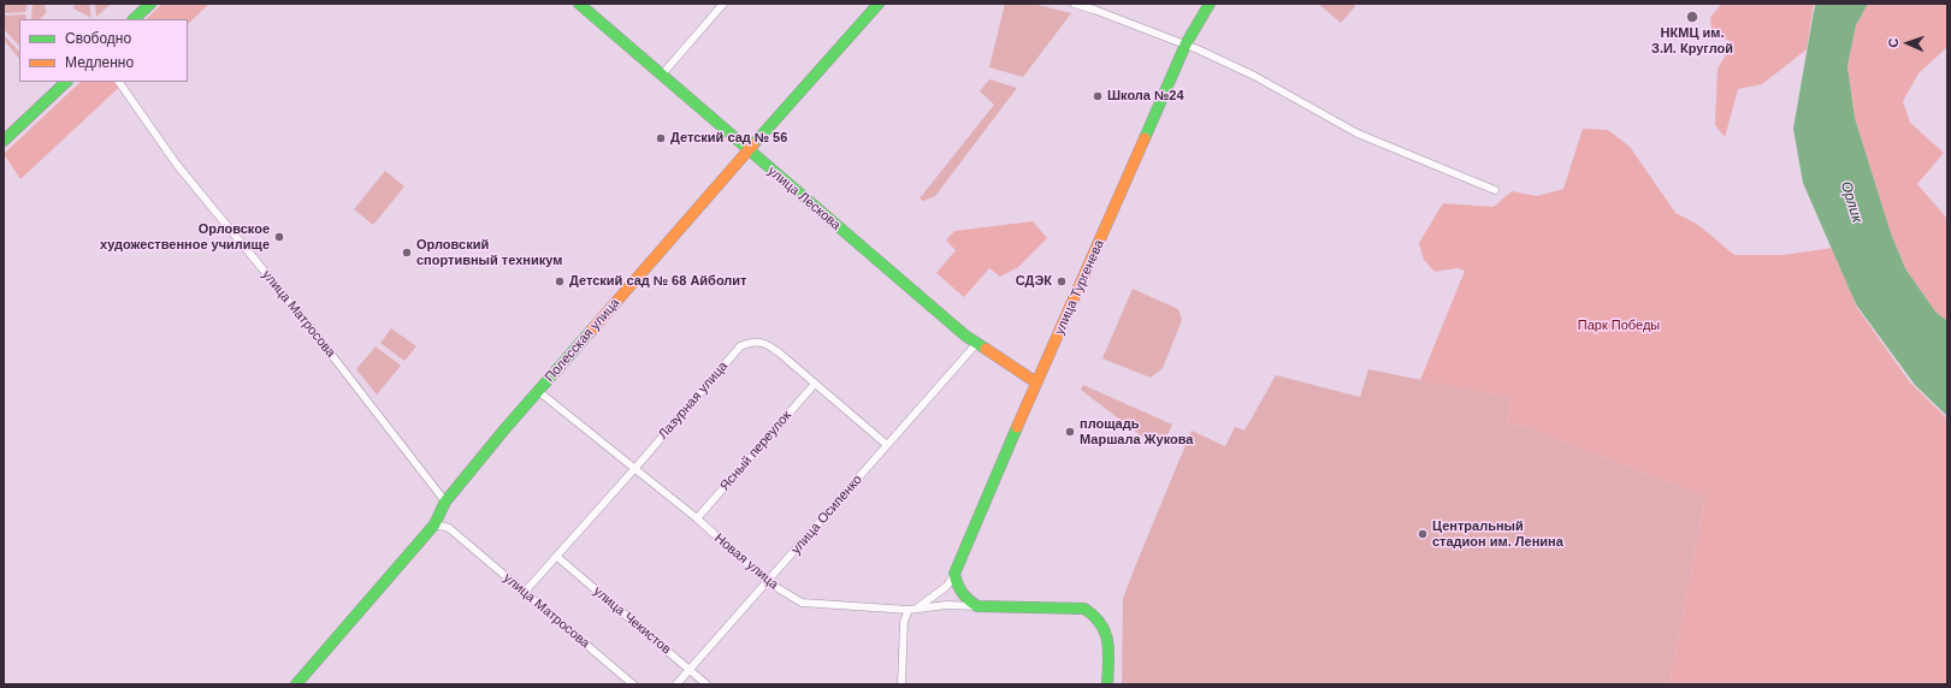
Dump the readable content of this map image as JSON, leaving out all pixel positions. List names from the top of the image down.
{
  "streets": {
    "main road": [
      "улица Лескова",
      "улица Тургенева",
      "Полесская улица",
      "Новая улица"
    ],
    "street": [
      "улица Матросова",
      "Лазурная улица",
      "Ясный переулок",
      "улица Осипенко",
      "улица Чекистов"
    ]
  },
  "crossings": [
    ["улица Лескова", "улица Тургенева"],
    ["улица Лескова", "Полесская улица"],
    ["улица Лескова", "улица Осипенко"],
    ["улица Матросова", "Полесская улица"],
    ["улица Матросова", "Лазурная улица"],
    ["Полесская улица", "Новая улица"],
    ["Лазурная улица", "Ясный переулок"],
    ["Лазурная улица", "улица Осипенко"],
    ["Лазурная улица", "Новая улица"],
    ["Лазурная улица", "улица Чекистов"],
    ["Ясный переулок", "Новая улица"],
    ["улица Осипенко", "Новая улица"],
    ["улица Осипенко", "улица Чекистов"]
  ],
  "water": ["Орлик"],
  "parks": ["Парк Победы"],
  "places": [
    "НКМЦ им. З.И. Круглой",
    "Школа №24",
    "Детский сад № 56",
    "Орловское художественное училище",
    "Орловский спортивный техникум",
    "Детский сад № 68 Айболит",
    "СДЭК",
    "площадь Маршала Жукова",
    "Центральный стадион им. Ленина"
  ],
  "legend": ["Свободно", "Медленно"],
  "north": "left"
}
